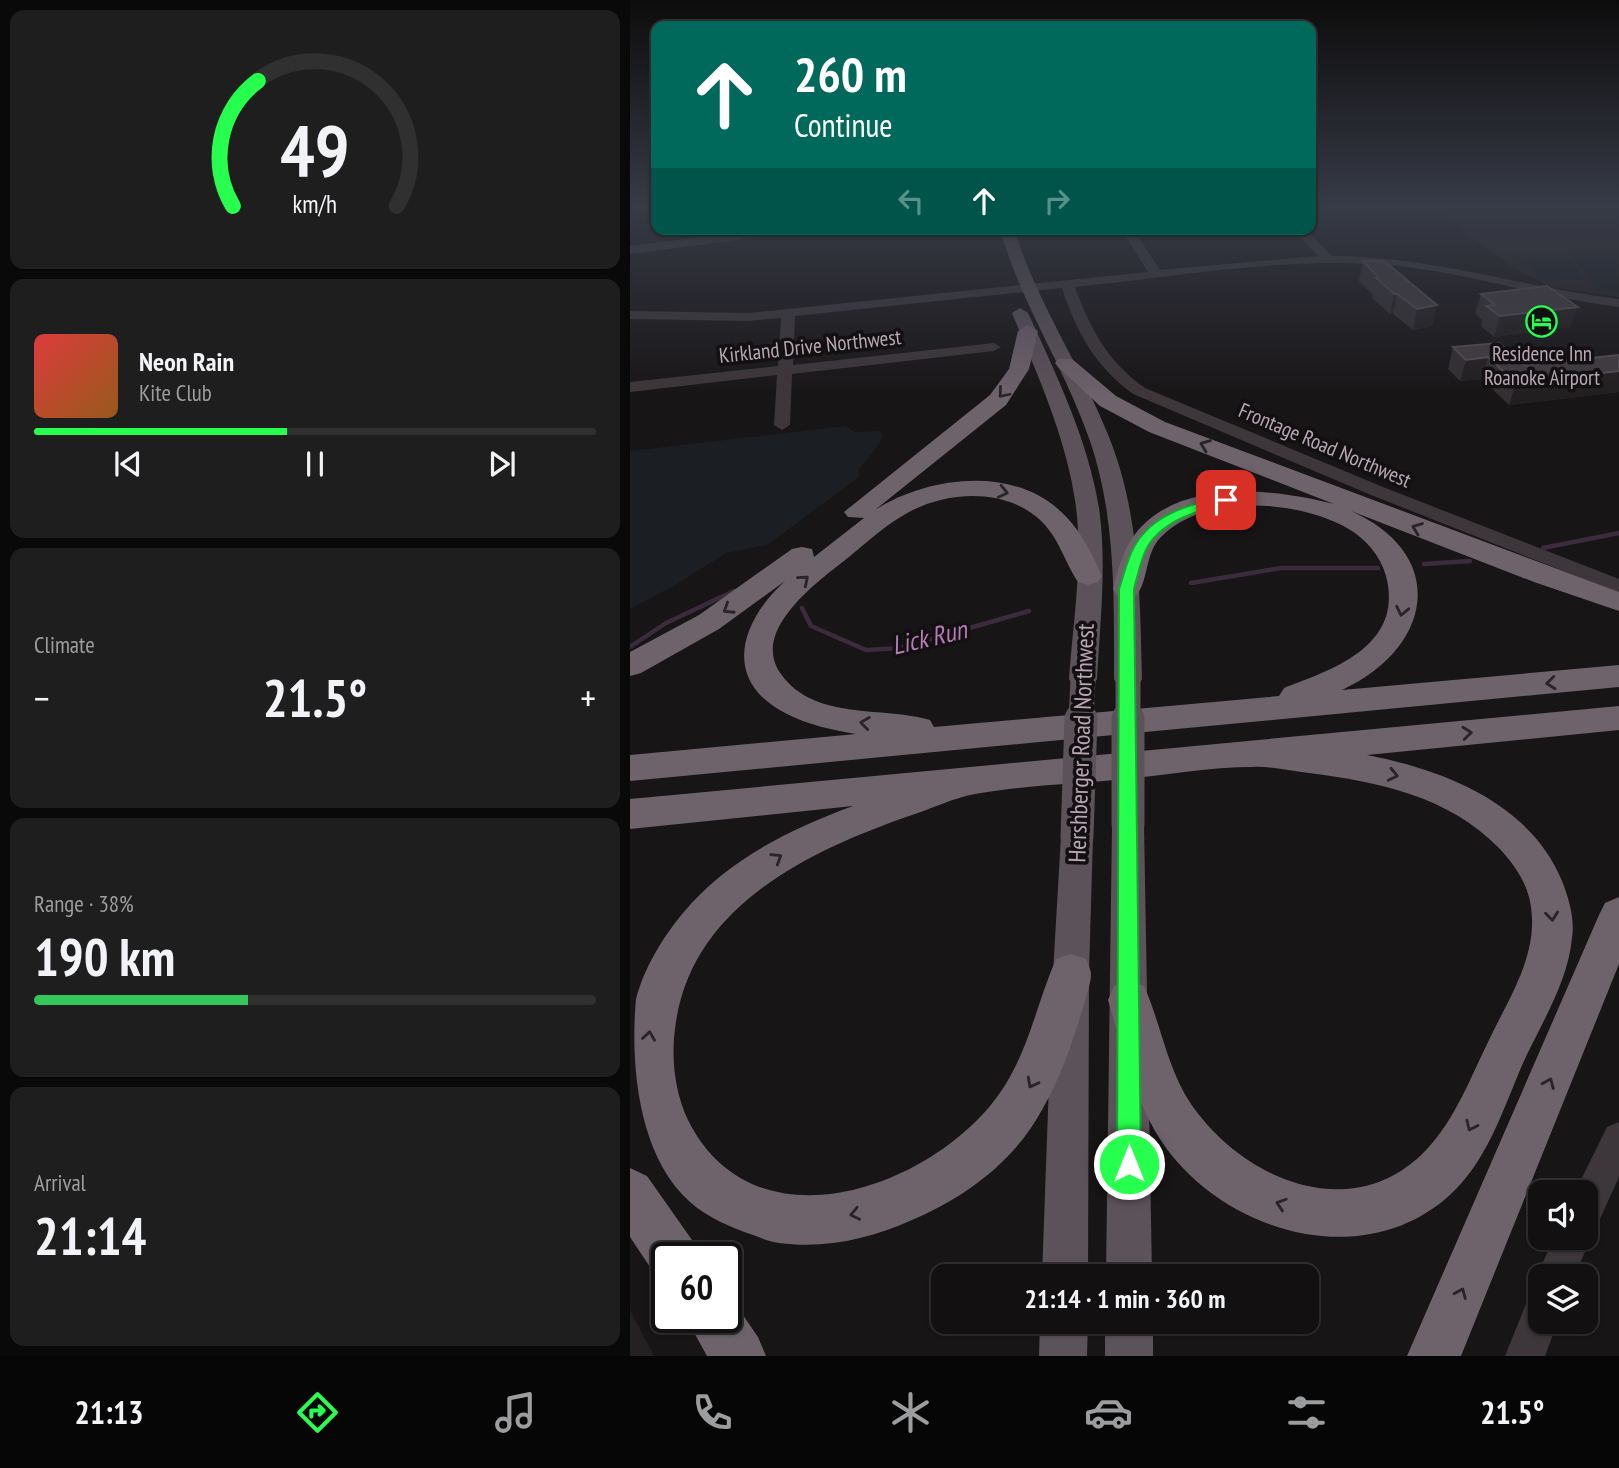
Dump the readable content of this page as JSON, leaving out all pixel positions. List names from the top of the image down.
{
  "streets": {
    "main road": ["Hershberger Road Northwest"],
    "street": ["Kirkland Drive Northwest", "Frontage Road Northwest"]
  },
  "water": ["Lick Run"],
  "places": {
    "hotel": ["Residence Inn Roanoke Airport"]
  },
  "page": {
    "turn": ["260 m", "Continue"],
    "song": ["Neon Rain", "Kite Club"],
    "tile": [
      "Climate",
      ["Range · 38%", "190 km"],
      ["Arrival", "21:14"]
    ],
    "heat": ["−", "21.5°", "+"],
    "limit": "60",
    "trip": "21:14 · 1 min · 360 m",
    "tabs": ["21:13", "21.5°"],
    "gauge": ["49", "km/h"]
  }
}
